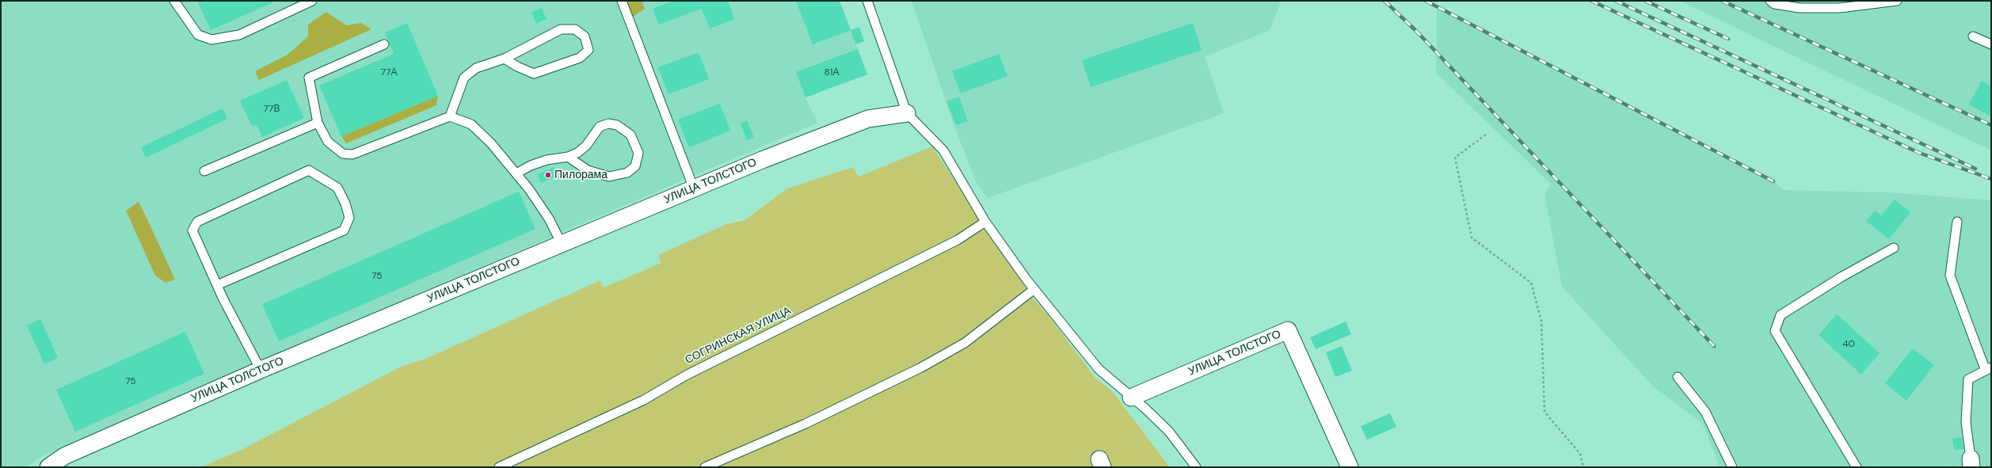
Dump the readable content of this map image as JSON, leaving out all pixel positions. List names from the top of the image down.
{
  "streets": {
    "street": ["УЛИЦА ТОЛСТОГО"],
    "lane": ["СОГРИНСКАЯ УЛИЦА"]
  },
  "places": ["Пилорама"],
  "house_numbers": [
    "77А",
    "81А",
    "77В",
    "75",
    "40",
    "75"
  ]
}
